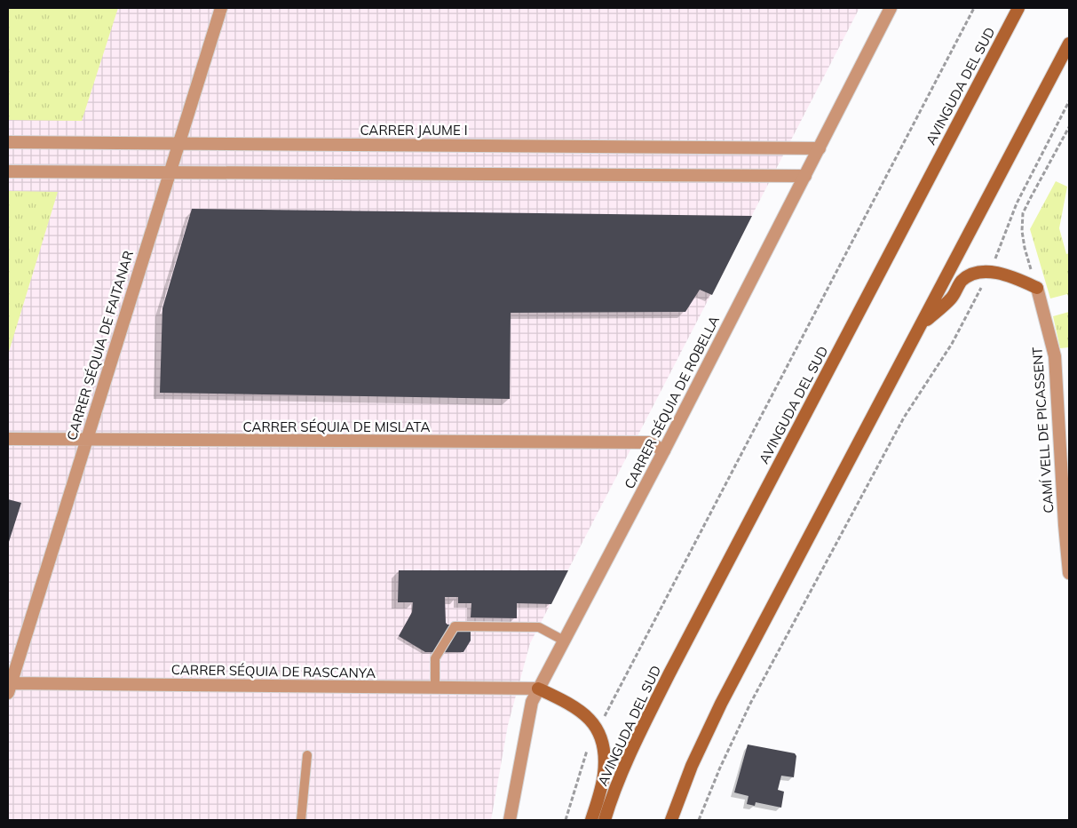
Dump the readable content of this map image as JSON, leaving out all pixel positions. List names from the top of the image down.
{
  "streets": {
    "main road": ["AVINGUDA DEL SUD"],
    "street": [
      "CARRER JAUME I",
      "CARRER SÉQUIA DE FAITANAR",
      "CARRER SÉQUIA DE ROBELLA",
      "CARRER SÉQUIA DE MISLATA",
      "CAMÍ VELL DE PICASSENT",
      "CARRER SÉQUIA DE RASCANYA"
    ]
  },
  "crossings": [
    ["CARRER JAUME I", "CARRER SÉQUIA DE FAITANAR"],
    ["CARRER JAUME I", "CARRER SÉQUIA DE ROBELLA"],
    ["CARRER SÉQUIA DE FAITANAR", "CARRER SÉQUIA DE MISLATA"],
    ["CARRER SÉQUIA DE FAITANAR", "CARRER SÉQUIA DE RASCANYA"],
    ["CARRER SÉQUIA DE ROBELLA", "CARRER SÉQUIA DE MISLATA"],
    ["CARRER SÉQUIA DE ROBELLA", "CARRER SÉQUIA DE RASCANYA"]
  ]
}
